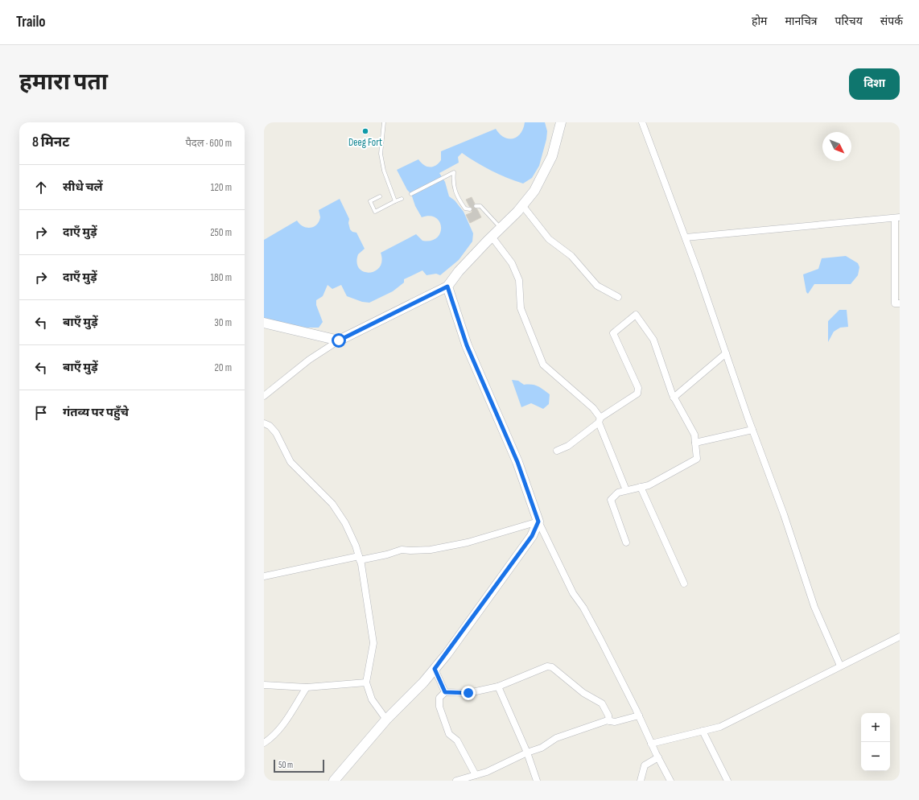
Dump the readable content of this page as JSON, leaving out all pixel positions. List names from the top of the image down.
{
  "places": ["Deeg Fort"],
  "scale_bar": "50 m",
  "north": "bottom right",
  "page": {
    "header": "Trailo",
    "nav": [
      "होम",
      "मानचित्र",
      "परिचय",
      "संपर्क"
    ],
    "buttons": "दिशा",
    "title": "हमारा पता",
    "heading": ["8 मिनट", "पैदल · 600 m"],
    "list": [
      ["सीधे चलें", "120 m"],
      ["दाएँ मुड़ें", "250 m"],
      ["दाएँ मुड़ें", "180 m"],
      ["बाएँ मुड़ें", "30 m"],
      ["बाएँ मुड़ें", "20 m"],
      "गंतव्य पर पहुँचे"
    ],
    "map_buttons": ["+", "−"],
    "scale": "50 m"
  }
}
